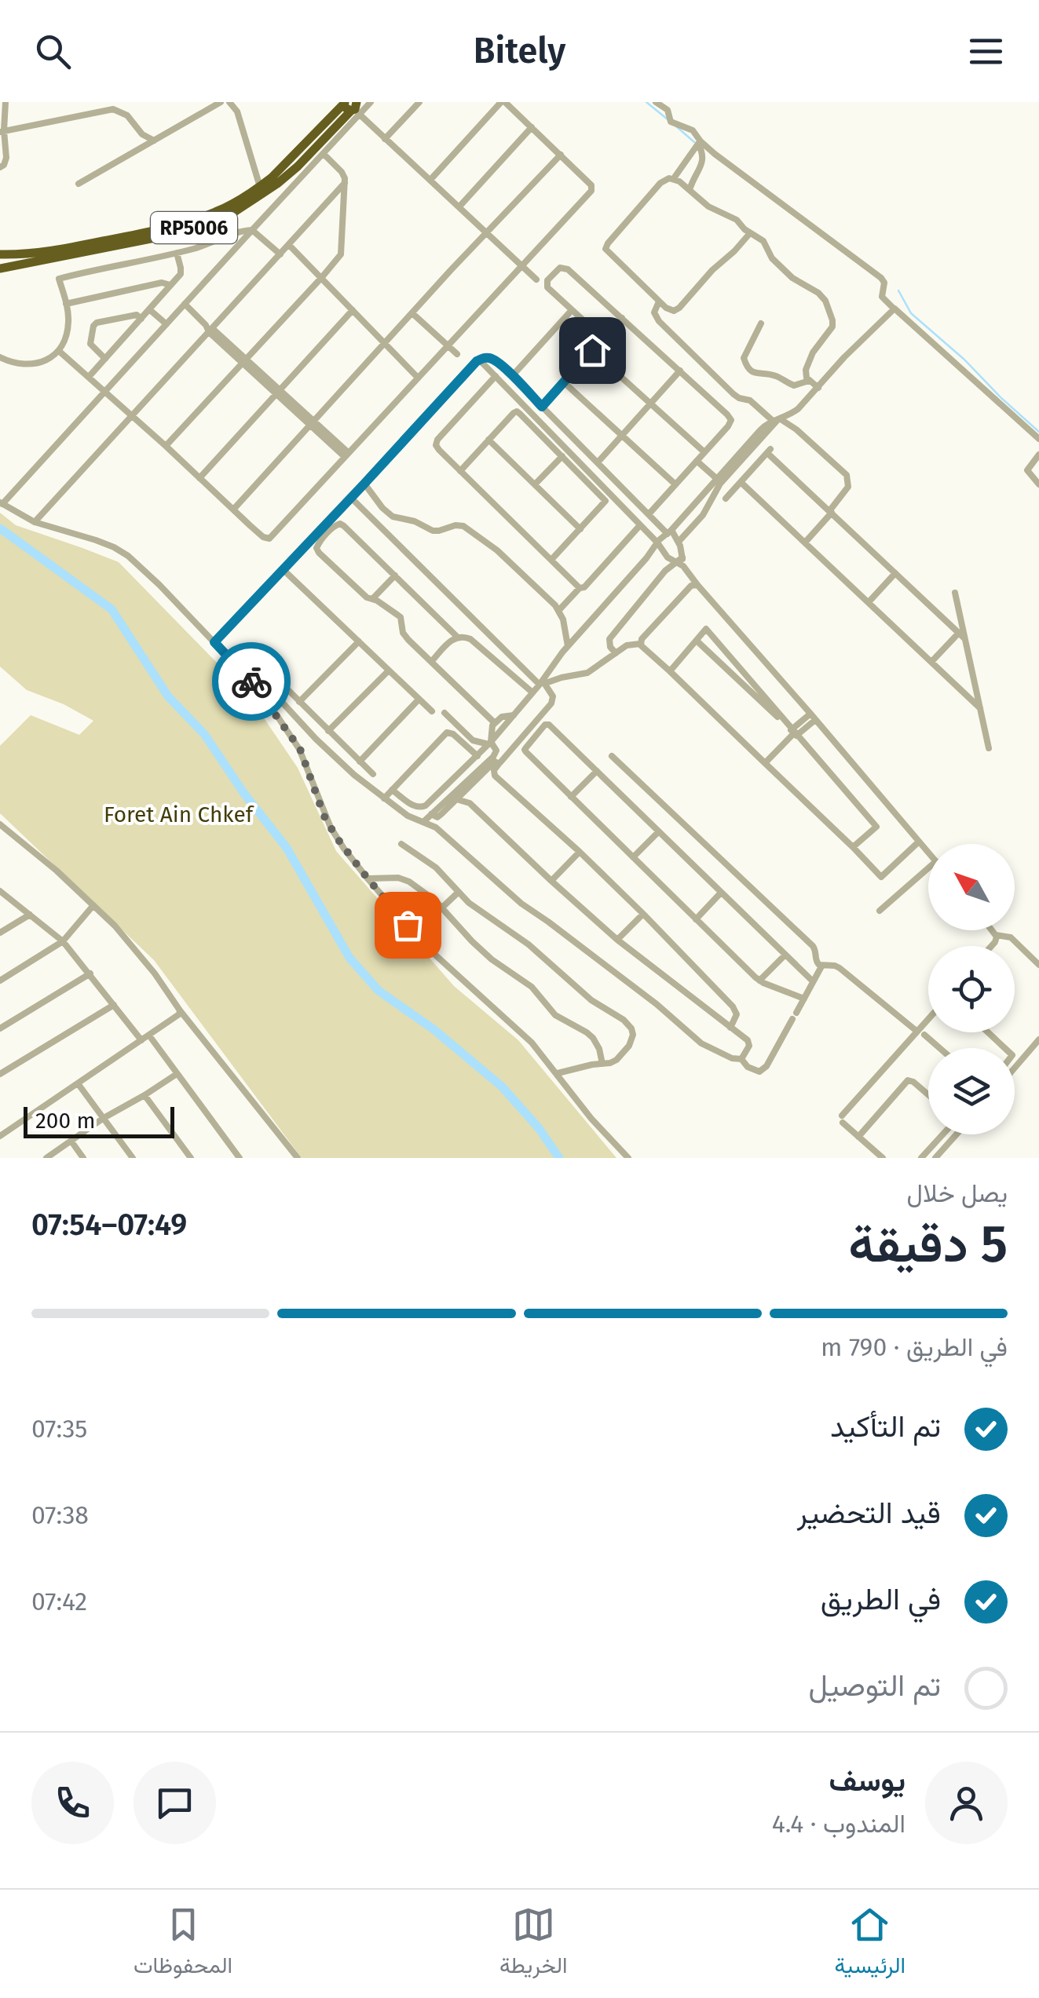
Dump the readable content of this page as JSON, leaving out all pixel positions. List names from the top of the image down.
{
  "streets": {
    "highway": ["RP5006"]
  },
  "parks": ["Foret Ain Chkef"],
  "scale_bar": "200 m",
  "north": "top left",
  "page": {
    "header": "Bitely",
    "scale": "200 m",
    "heading": ["5 دقيقة", "يصل خلال", "07:49–07:54"],
    "panel": ["يوسف", "المندوب · 4.4"],
    "bar": "في الطريق · 790 m",
    "list": [
      ["تم التأكيد", "07:35"],
      ["قيد التحضير", "07:38"],
      ["في الطريق", "07:42"],
      "تم التوصيل"
    ],
    "tabs": ["الرئيسية", "الخريطة", "المحفوظات"]
  }
}
